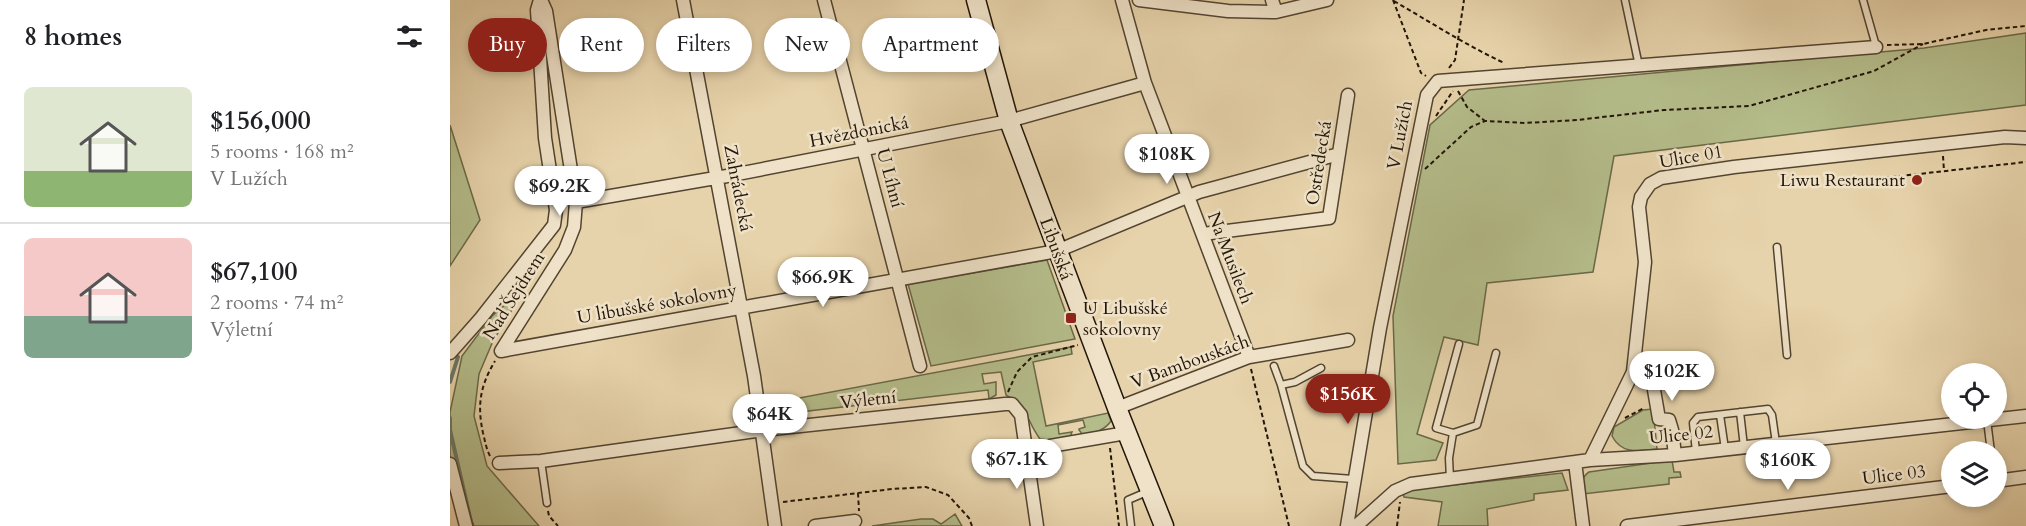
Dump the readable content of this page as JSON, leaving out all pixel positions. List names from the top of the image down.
{
  "streets": {
    "main road": ["Libušská"],
    "street": [
      "Hvězdonická",
      "V Lužích",
      "Ulice 01",
      "Ostředecká",
      "U Líhní",
      "Zahrádecká",
      "Na Musilech",
      "Nad Šejdrem",
      "U libušské sokolovny",
      "V Bambouskách",
      "Výletní",
      "Ulice 02",
      "Ulice 03"
    ]
  },
  "crossings": [
    ["Hvězdonická", "U Líhní"],
    ["Hvězdonická", "Zahrádecká"],
    ["Hvězdonická", "Libušská"],
    ["Hvězdonická", "Na Musilech"],
    ["Hvězdonická", "Nad Šejdrem"],
    ["Ulice 01", "Ulice 02"],
    ["Ostředecká", "Na Musilech"],
    ["Ostředecká", "U libušské sokolovny"],
    ["U Líhní", "U libušské sokolovny"],
    ["Zahrádecká", "U libušské sokolovny"],
    ["Zahrádecká", "Výletní"],
    ["Libušská", "U libušské sokolovny"],
    ["Libušská", "V Bambouskách"],
    ["Na Musilech", "U libušské sokolovny"],
    ["Na Musilech", "V Bambouskách"],
    ["Nad Šejdrem", "U libušské sokolovny"],
    ["Nad Šejdrem", "Výletní"]
  ],
  "places": {
    "other": ["Liwu Restaurant"],
    "transit": ["U Libušské sokolovny"]
  },
  "page": {
    "heading": "8 homes",
    "chip": [
      "Buy",
      "Rent",
      "Filters",
      "New",
      "Apartment"
    ],
    "list": [
      {
        "name": "$156,000",
        "note": "5 rooms · 168 m² · V Lužích"
      },
      {
        "name": "$67,100",
        "note": "2 rooms · 74 m² · Výletní"
      }
    ],
    "price": [
      "$108K",
      "$69.2K",
      "$66.9K",
      "$102K",
      "$156K",
      "$64K",
      "$67.1K",
      "$160K"
    ]
  }
}
